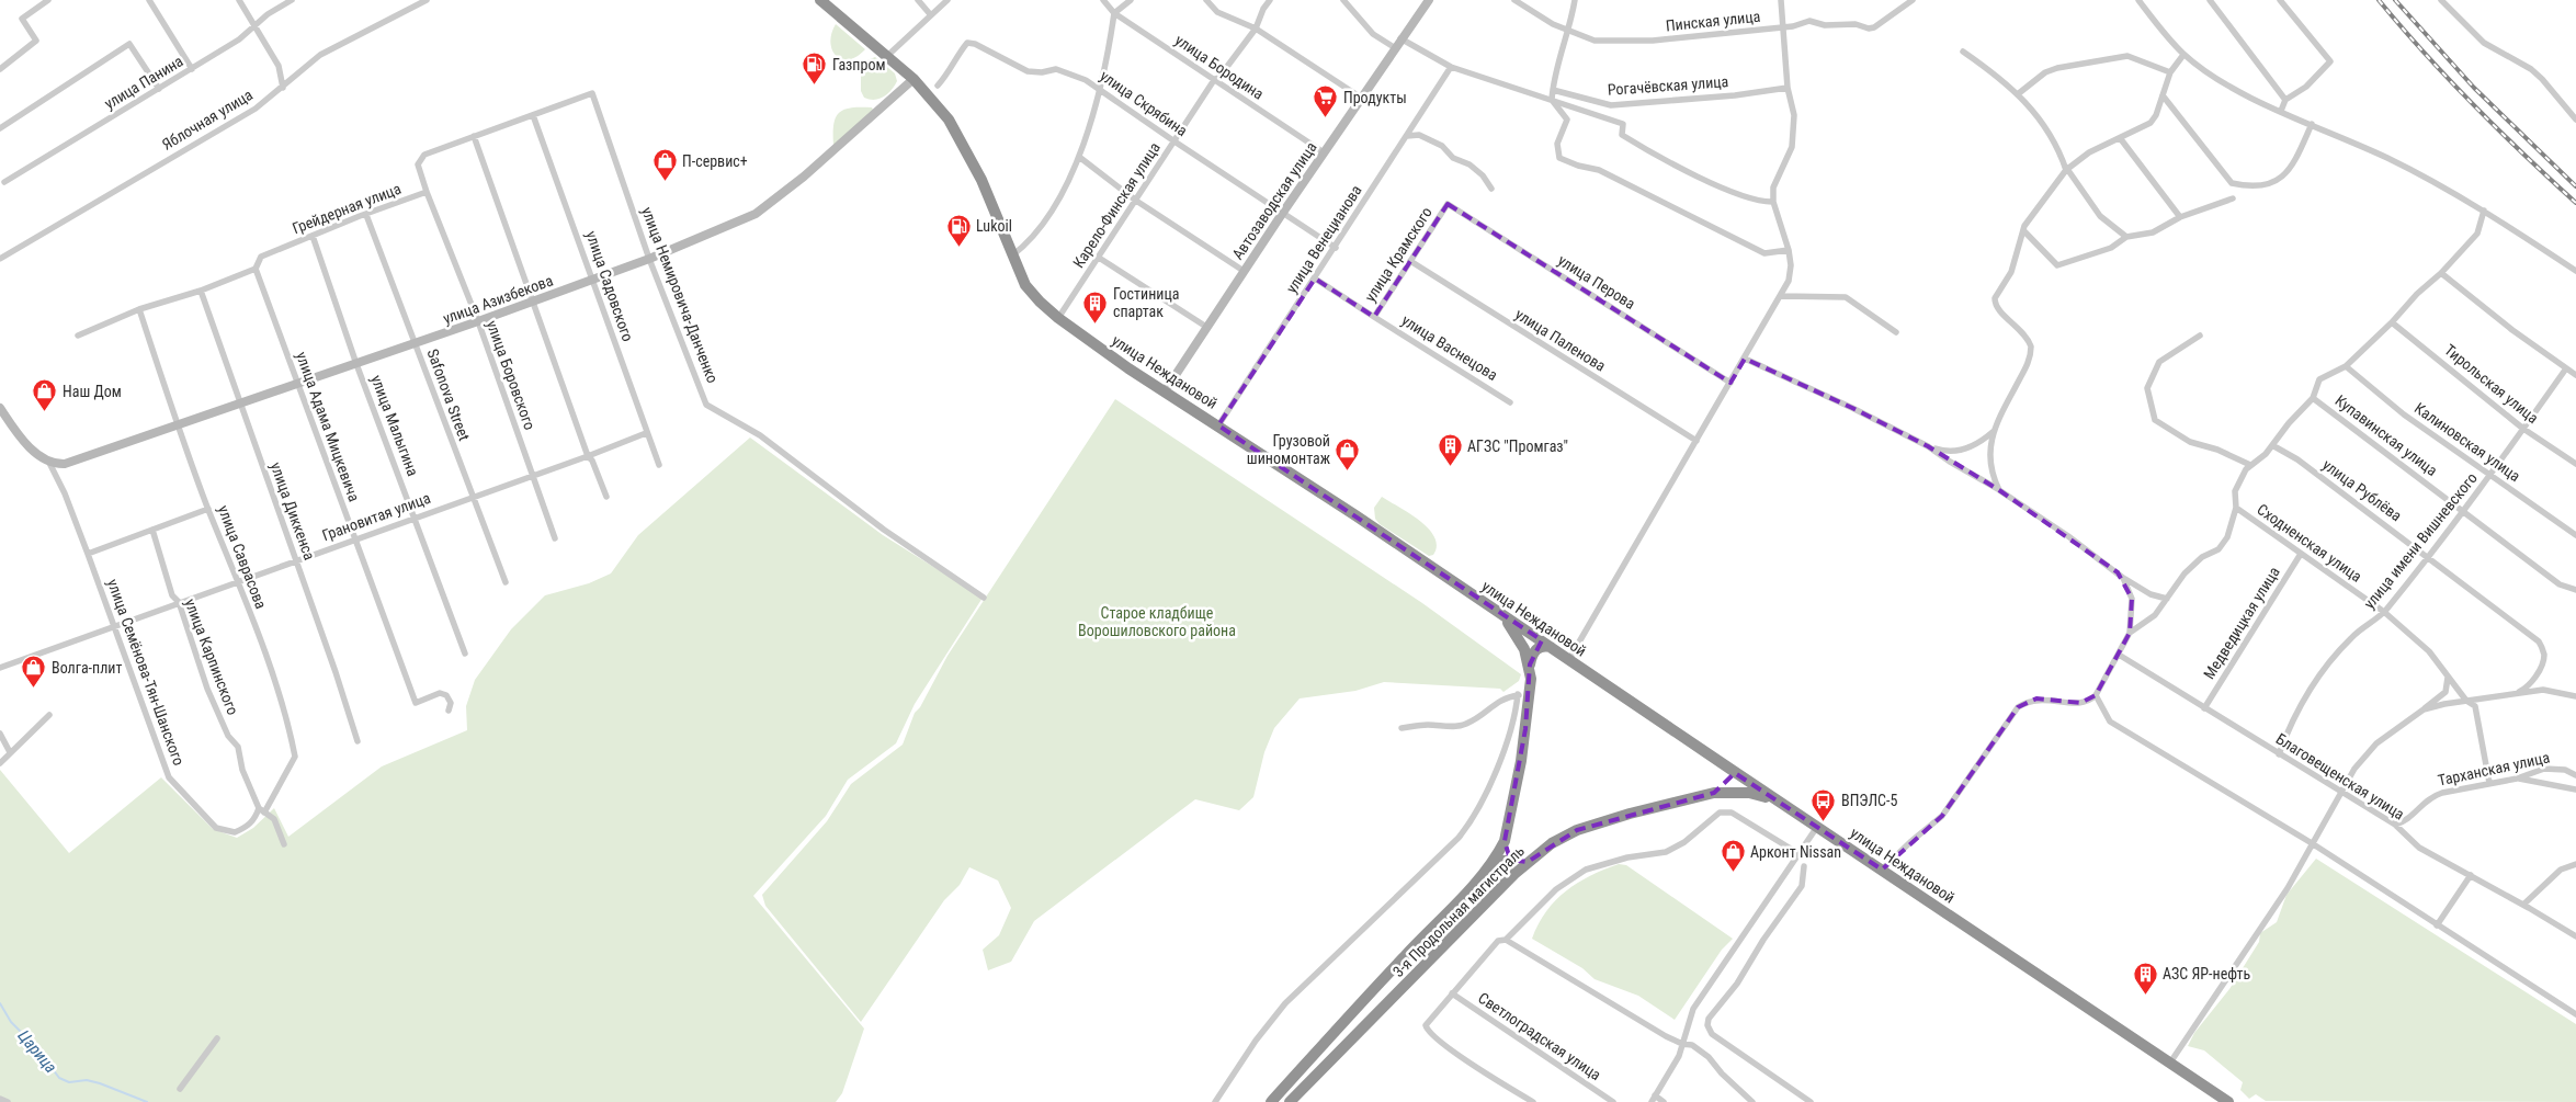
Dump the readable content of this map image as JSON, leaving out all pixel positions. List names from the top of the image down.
{
  "streets": {
    "highway": ["улица Неждановой", "3-я Продольная магистраль"],
    "main road": ["Автозаводская улица", "улица Азизбекова"],
    "street": [
      "Пинская улица",
      "улица Бородина",
      "улица Панина",
      "Рогачёвская улица",
      "улица Скрябина",
      "Яблочная улица",
      "Карело-Финская улица",
      "Грейдерная улица",
      "улица Венецианова",
      "улица Крамского",
      "улица Перова",
      "улица Садовского",
      "улица Немировича-Данченко",
      "улица Паленова",
      "улица Васнецова",
      "улица Боровского",
      "Тирольская улица",
      "Safonova Street",
      "улица Малыгина",
      "улица Адама Мицкевича",
      "Купавинская улица",
      "Калиновская улица",
      "улица Рублёва",
      "улица Диккенса",
      "Грановитая улица",
      "улица имени Вишневского",
      "Сходненская улица",
      "улица Саврасова",
      "Медведицкая улица",
      "улица Карпинского",
      "улица Семёнова-Тян-Шанского",
      "Тарханская улица",
      "Благовещенская улица",
      "Светлоградская улица"
    ]
  },
  "crossings": [
    ["улица Бородина", "Автозаводская улица"],
    ["улица Бородина", "Карело-Финская улица"],
    ["улица Скрябина", "Автозаводская улица"],
    ["улица Скрябина", "Карело-Финская улица"],
    ["улица Скрябина", "улица Венецианова"],
    ["Автозаводская улица", "улица Неждановой"],
    ["Карело-Финская улица", "улица Неждановой"],
    ["Грейдерная улица", "улица Боровского"],
    ["Грейдерная улица", "Safonova Street"],
    ["Грейдерная улица", "улица Малыгина"],
    ["Грейдерная улица", "улица Адама Мицкевича"],
    ["Грейдерная улица", "улица Диккенса"],
    ["Грейдерная улица", "улица Саврасова"],
    ["улица Венецианова", "улица Крамского"],
    ["улица Венецианова", "улица Неждановой"],
    ["улица Крамского", "улица Перова"],
    ["улица Крамского", "улица Паленова"],
    ["улица Крамского", "улица Васнецова"],
    ["улица Садовского", "улица Немировича-Данченко"],
    ["улица Садовского", "улица Азизбекова"],
    ["улица Садовского", "Грановитая улица"],
    ["улица Немировича-Данченко", "улица Азизбекова"],
    ["улица Азизбекова", "улица Неждановой"],
    ["улица Азизбекова", "улица Боровского"],
    ["улица Азизбекова", "Safonova Street"],
    ["улица Азизбекова", "улица Малыгина"],
    ["улица Азизбекова", "улица Адама Мицкевича"],
    ["улица Азизбекова", "улица Диккенса"],
    ["улица Азизбекова", "улица Саврасова"],
    ["улица Азизбекова", "улица Семёнова-Тян-Шанского"],
    ["улица Неждановой", "3-я Продольная магистраль"],
    ["улица Боровского", "Грановитая улица"],
    ["Тирольская улица", "улица имени Вишневского"],
    ["Safonova Street", "Грановитая улица"],
    ["улица Малыгина", "Грановитая улица"],
    ["улица Адама Мицкевича", "Грановитая улица"],
    ["Купавинская улица", "улица имени Вишневского"],
    ["Калиновская улица", "улица имени Вишневского"],
    ["улица Рублёва", "улица имени Вишневского"],
    ["улица Диккенса", "Грановитая улица"],
    ["Грановитая улица", "улица Саврасова"],
    ["Грановитая улица", "улица Карпинского"],
    ["Грановитая улица", "улица Семёнова-Тян-Шанского"],
    ["улица имени Вишневского", "Сходненская улица"],
    ["улица имени Вишневского", "Благовещенская улица"],
    ["Сходненская улица", "Медведицкая улица"],
    ["Сходненская улица", "Тарханская улица"],
    ["улица Саврасова", "улица Карпинского"],
    ["улица Саврасова", "улица Семёнова-Тян-Шанского"],
    ["Медведицкая улица", "Благовещенская улица"],
    ["улица Карпинского", "улица Семёнова-Тян-Шанского"],
    ["Тарханская улица", "Благовещенская улица"]
  ],
  "water": ["Царица"],
  "parks": ["Старое кладбище Ворошиловского района"],
  "places": {
    "fuel station": ["Газпром", "Lukoil"],
    "supermarket": ["Продукты"],
    "shop": [
      "П-сервис+",
      "Наш Дом",
      "Грузовой шиномонтаж",
      "Волга-плит",
      "Арконт Nissan"
    ],
    "building": ["Гостиница спартак", "АГЗС \"Промгаз\"", "АЗС ЯР-нефть"],
    "bus stop": ["ВПЭЛС-5"]
  }
}
